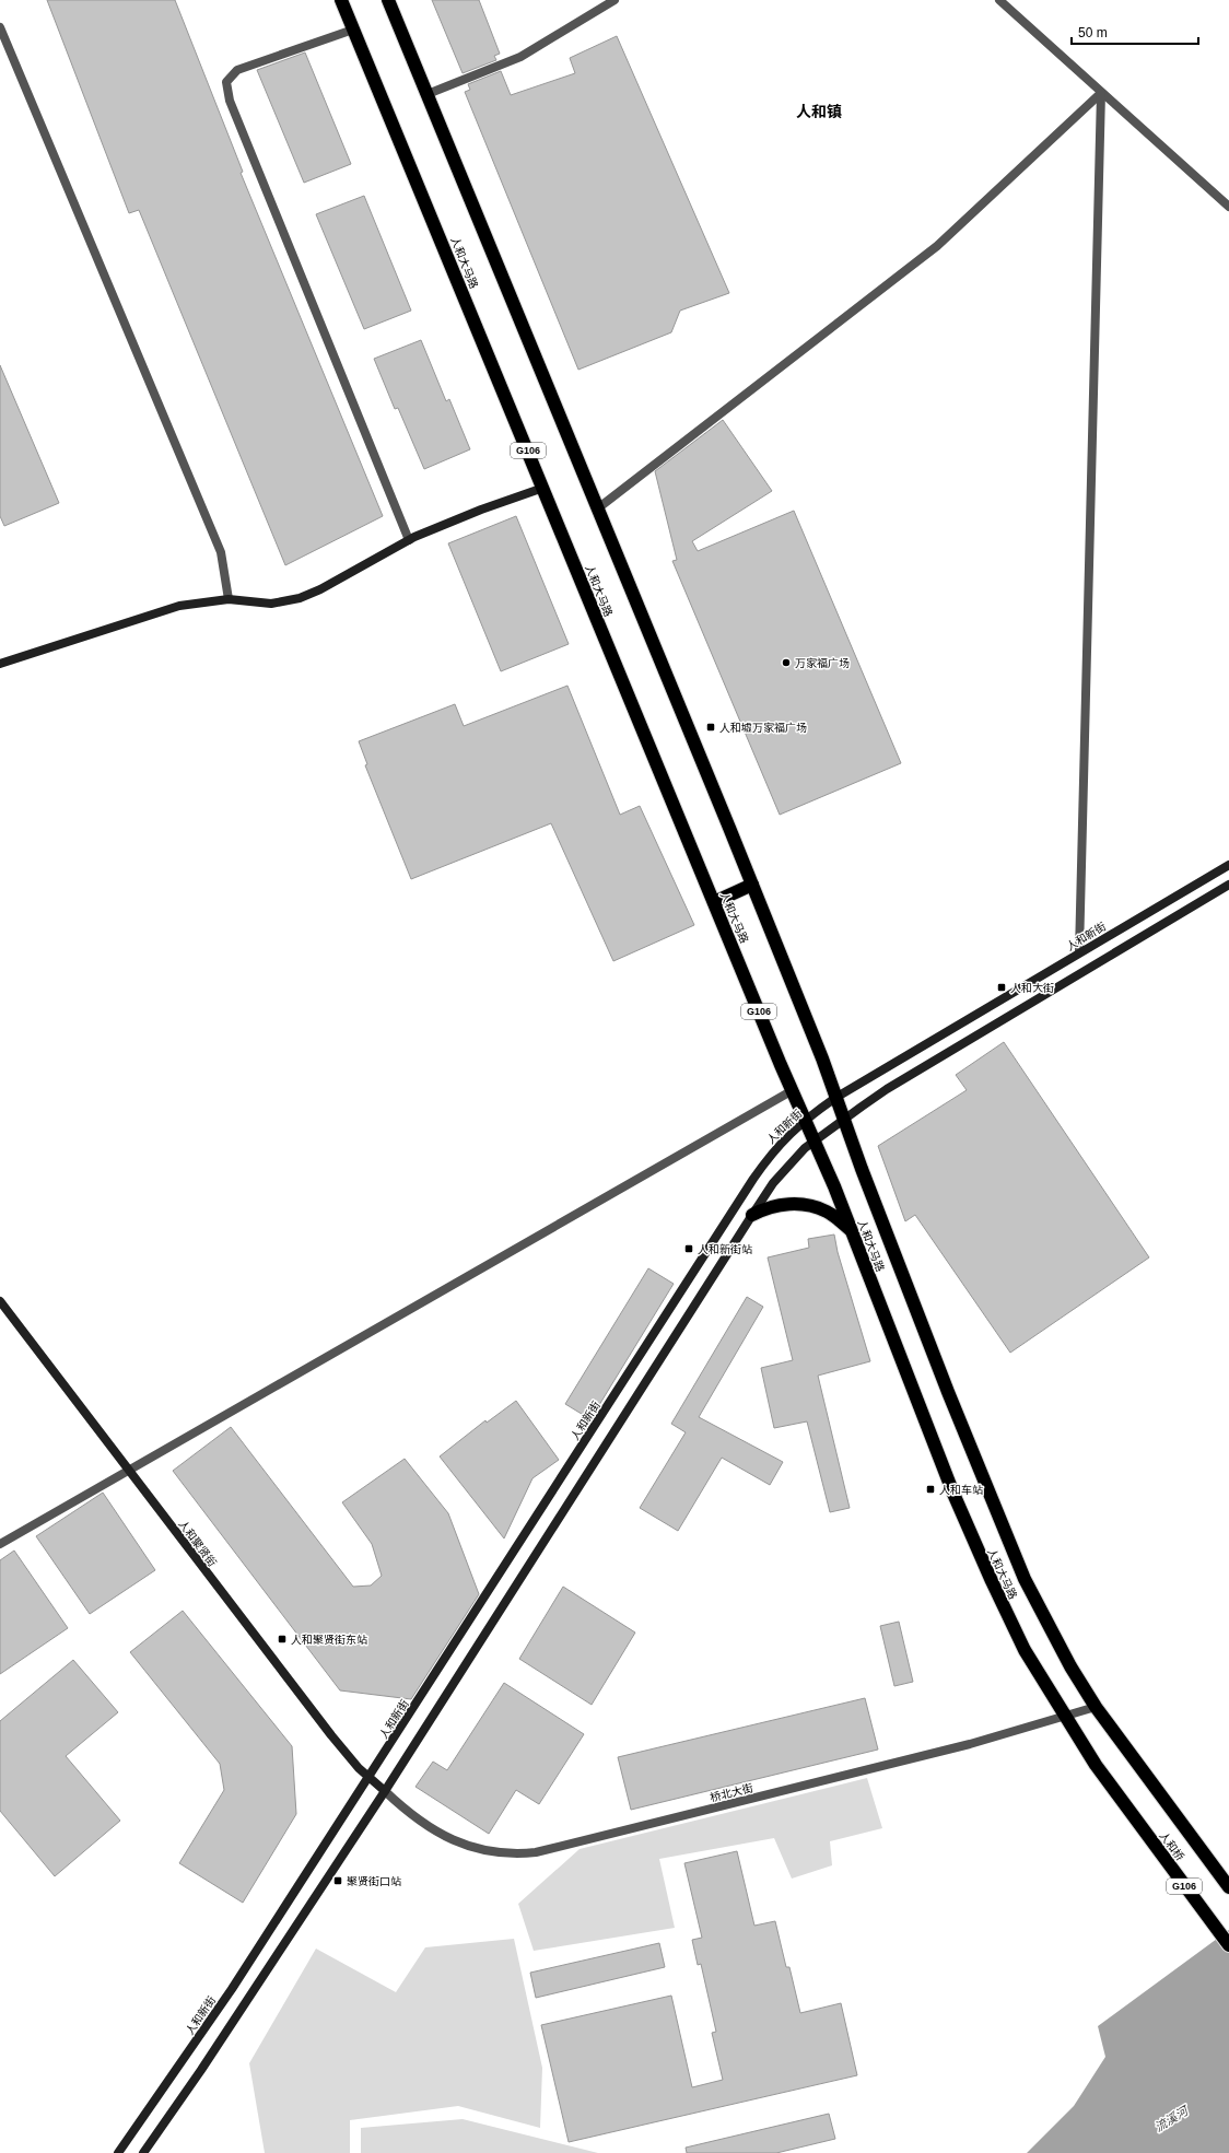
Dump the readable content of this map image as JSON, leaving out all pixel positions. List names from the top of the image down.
{
  "streets": {
    "highway": ["人和大马路", "G106", "人和桥"],
    "street": ["人和新街", "人和聚贤街", "桥北大街"]
  },
  "crossings": [
    ["人和大马路", "人和新街"],
    ["人和大马路", "桥北大街"],
    ["人和大马路", "人和桥"],
    ["人和新街", "人和聚贤街"],
    ["人和聚贤街", "桥北大街"]
  ],
  "districts": ["人和镇"],
  "water": ["流溪河"],
  "places": {
    "other": ["万家福广场"],
    "transit": [
      "人和墟万家福广场",
      "人和大街",
      "人和新街站",
      "人和车站",
      "人和聚贤街东站",
      "聚贤街口站"
    ]
  },
  "scale_bar": "50 m"
}
